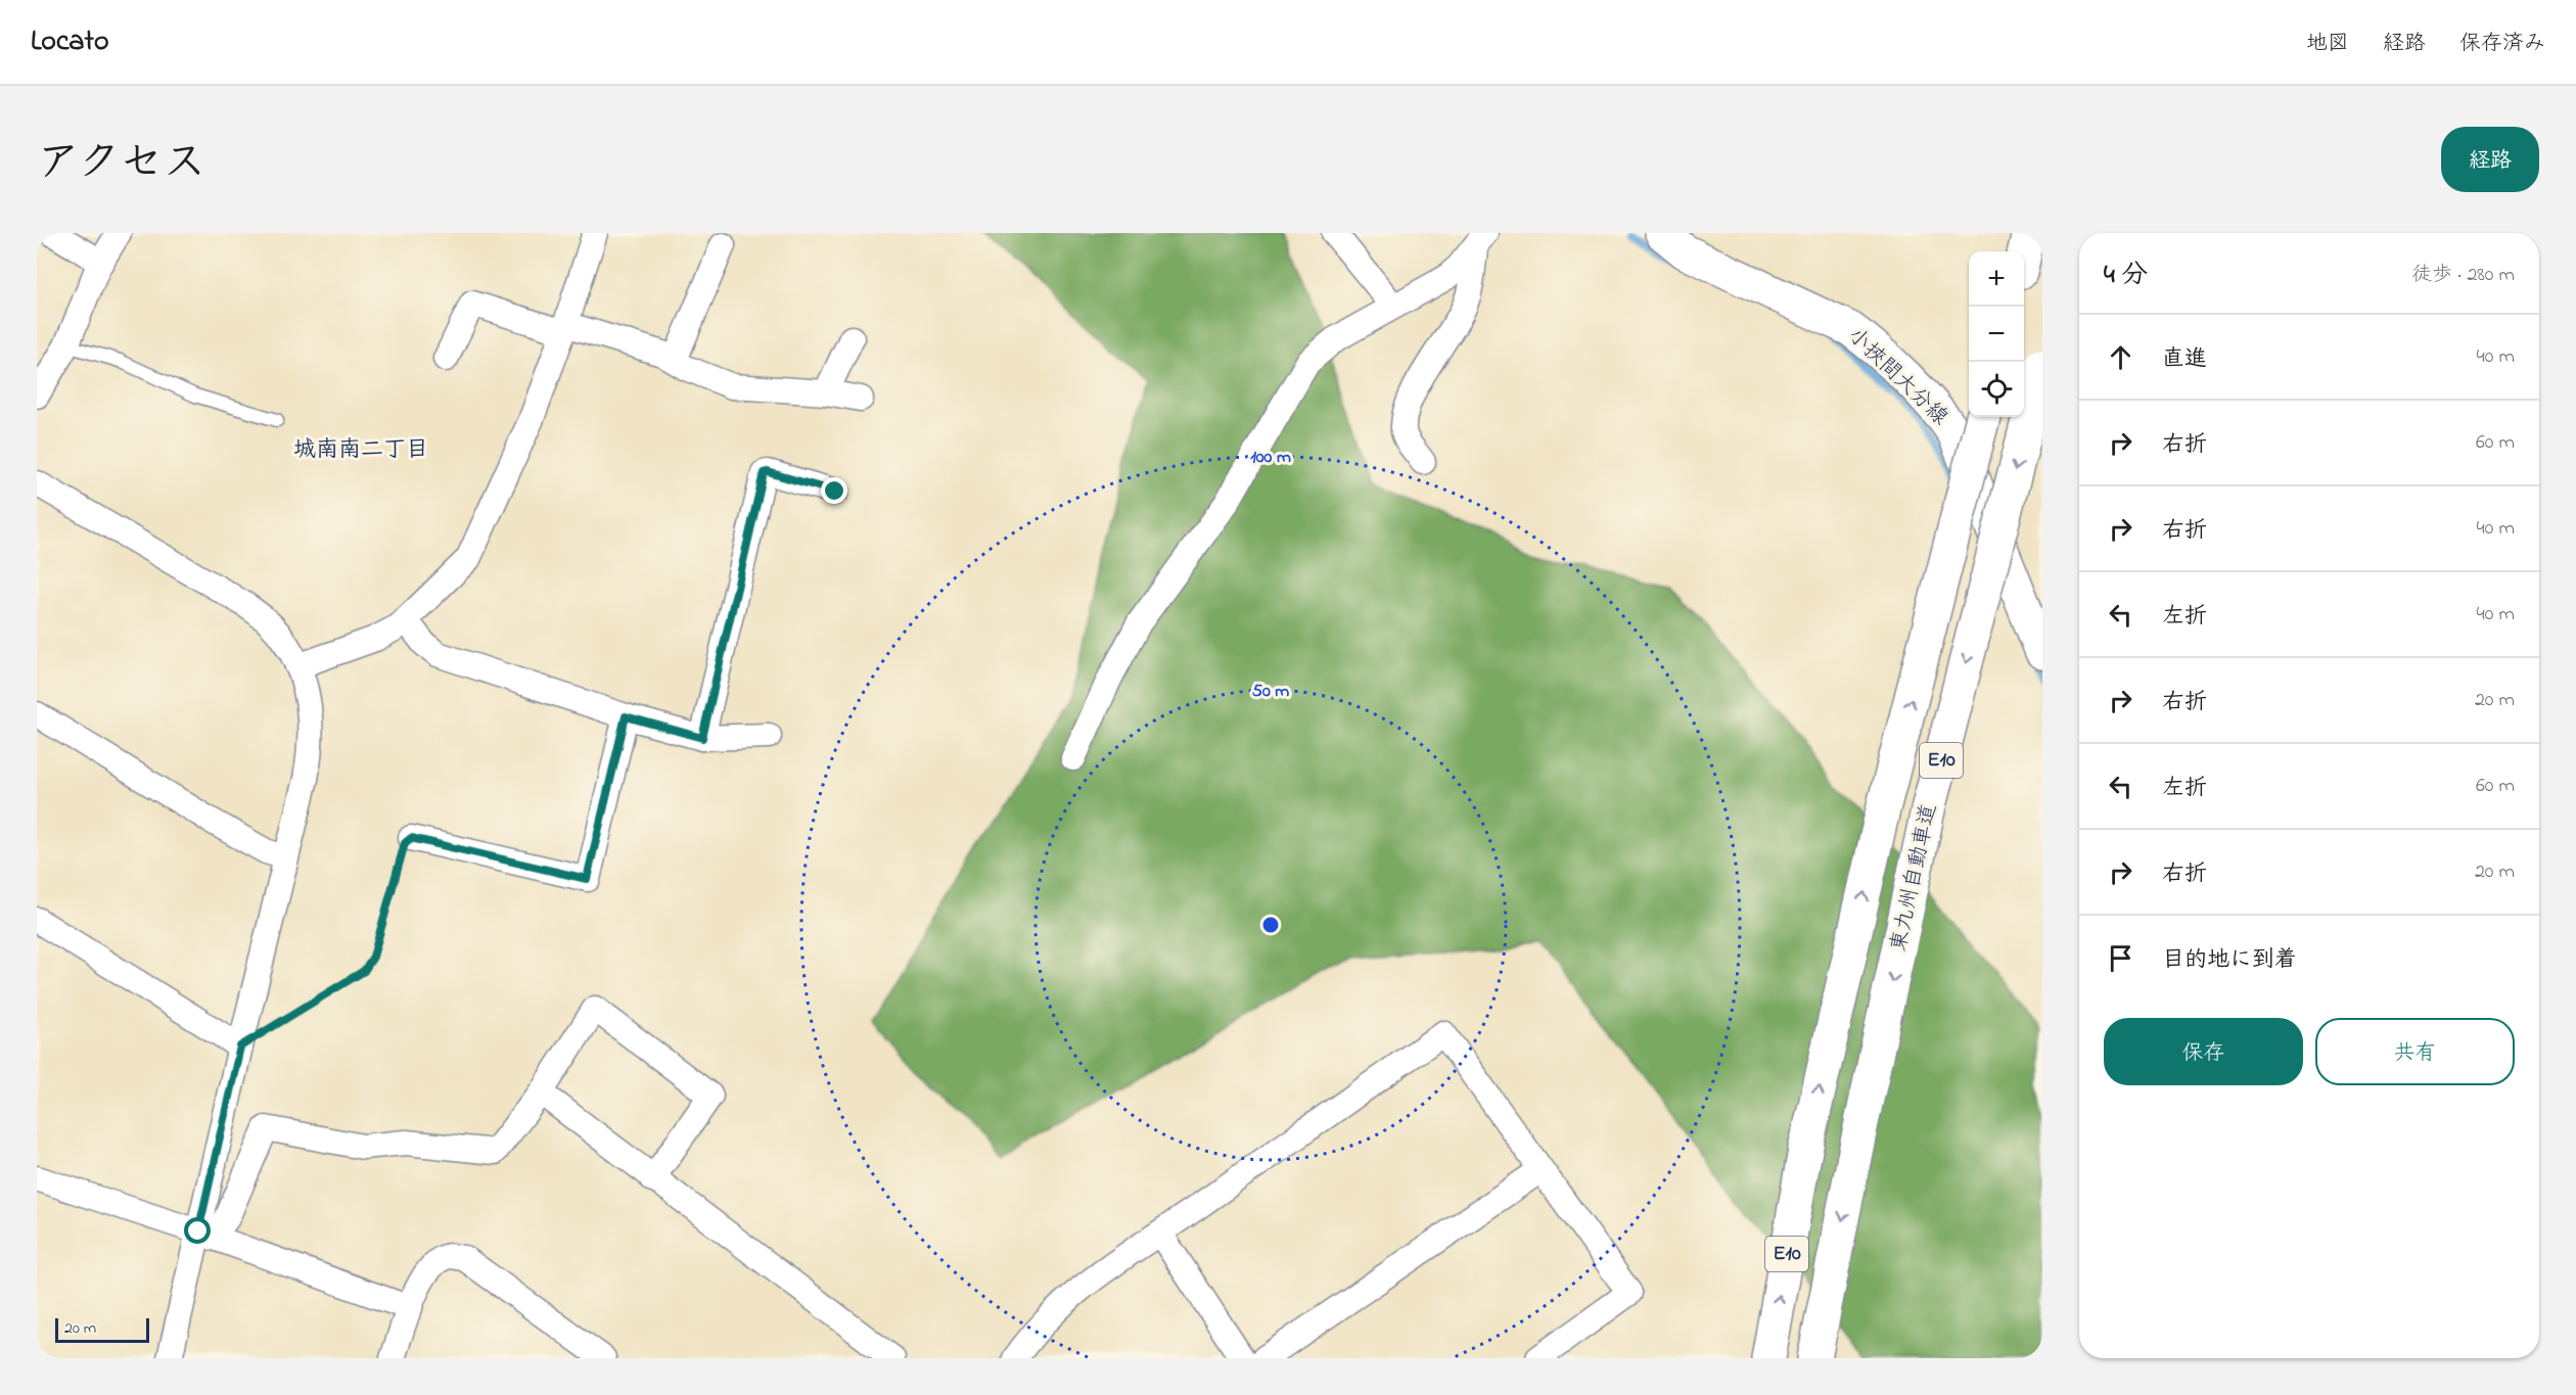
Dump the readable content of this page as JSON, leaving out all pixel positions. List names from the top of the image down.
{
  "streets": {
    "main road": ["小挾間大分線", "E10", "東九州自動車道"]
  },
  "districts": ["城南南二丁目"],
  "scale_bar": "20 m",
  "page": {
    "header": "Locato",
    "nav": ["地図", "経路", "保存済み"],
    "title": "アクセス",
    "buttons": [
      "経路",
      ["保存", "共有"]
    ],
    "heading": ["4 分", "徒歩 · 280 m"],
    "map_buttons": ["+", "−"],
    "list": [
      ["直進", "40 m"],
      ["右折", "60 m"],
      ["右折", "40 m"],
      ["左折", "40 m"],
      ["右折", "20 m"],
      ["左折", "60 m"],
      ["右折", "20 m"],
      "目的地に到着"
    ],
    "scale": "20 m"
  },
  "rings": ["100 m", "50 m"]
}
